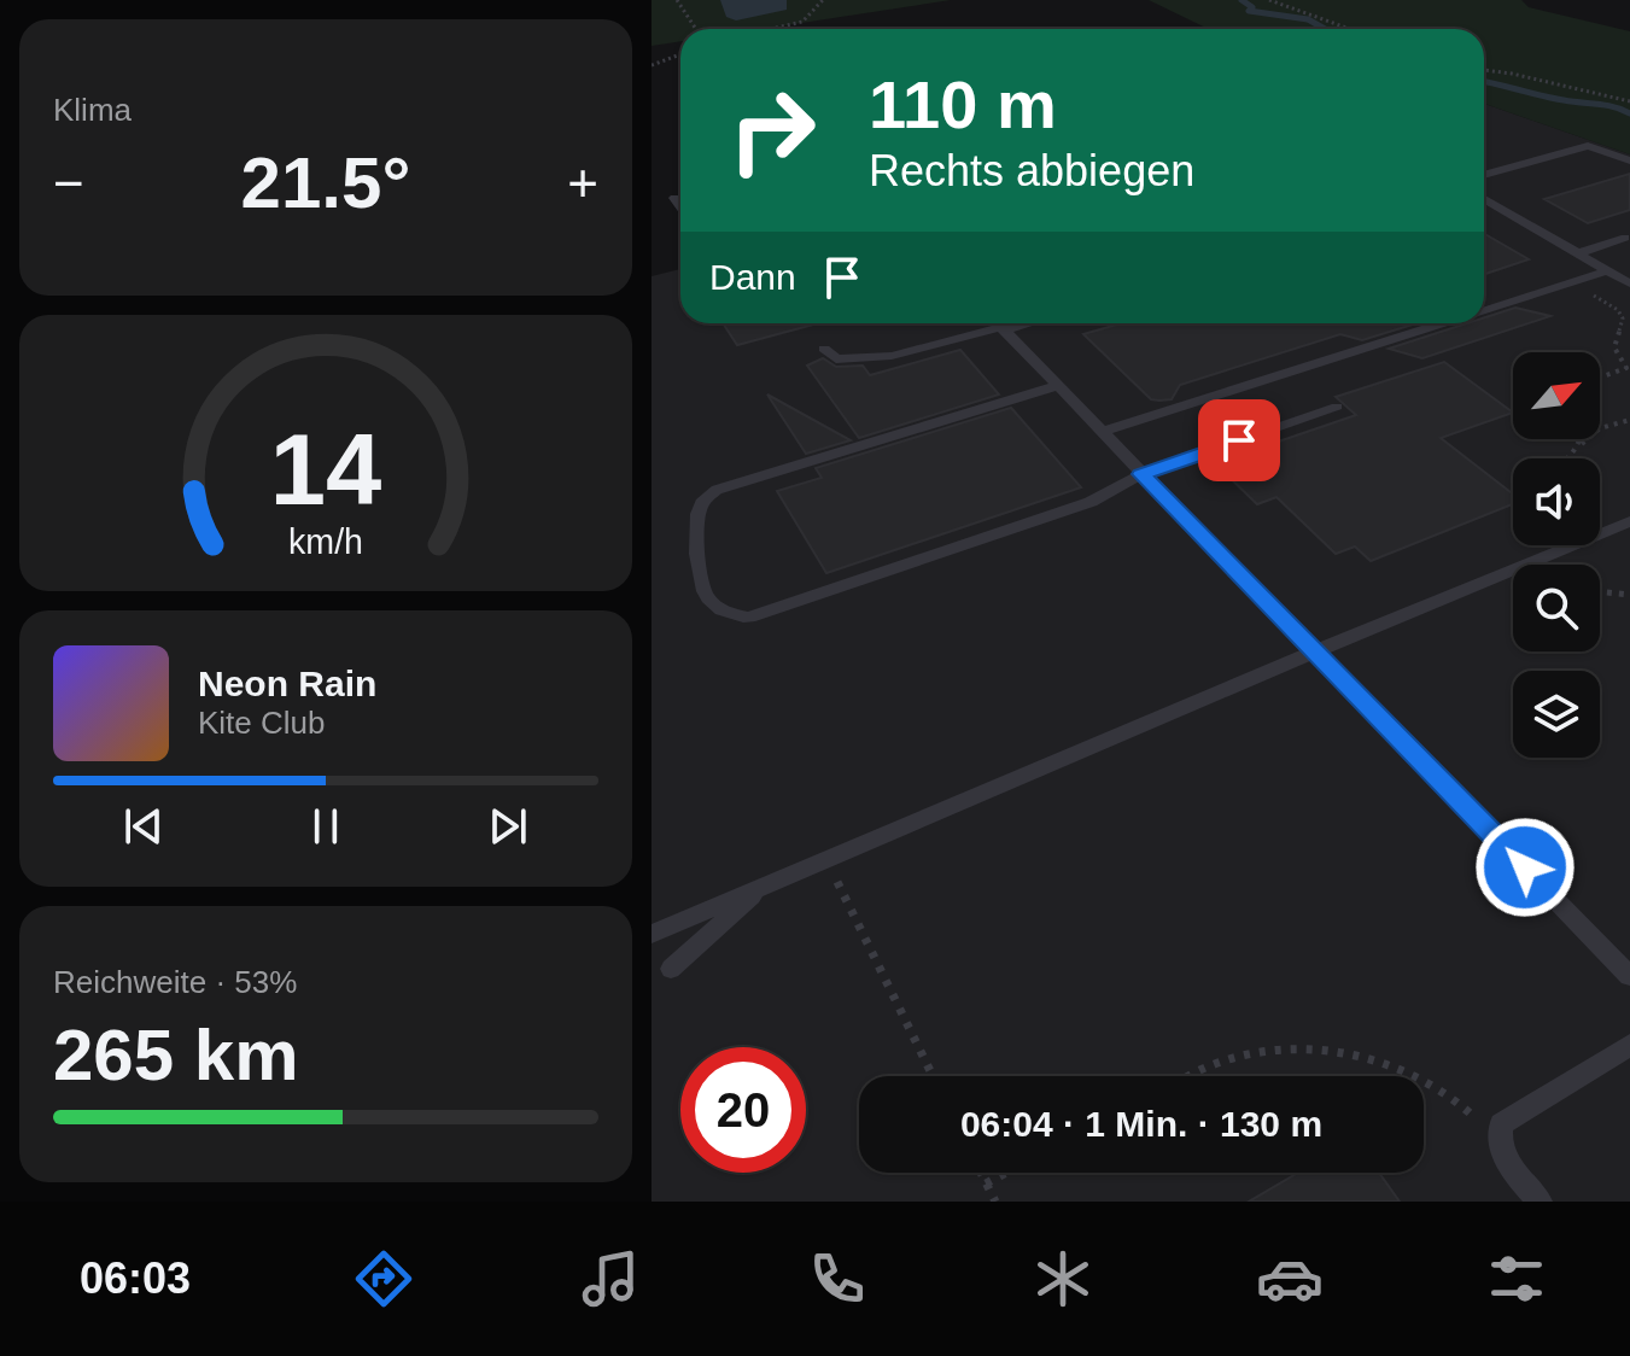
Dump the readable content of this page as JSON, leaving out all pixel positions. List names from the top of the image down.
{
  "north": "top right",
  "page": {
    "tile": [
      "Klima",
      ["Reichweite · 53%", "265 km"]
    ],
    "turn": ["110 m", "Rechts abbiegen"],
    "heat": ["−", "21.5°", "+"],
    "then": "Dann",
    "song": ["Neon Rain", "Kite Club"],
    "limit": "20",
    "trip": "06:04 · 1 Min. · 130 m",
    "tabs": "06:03",
    "gauge": ["14", "km/h"]
  }
}
